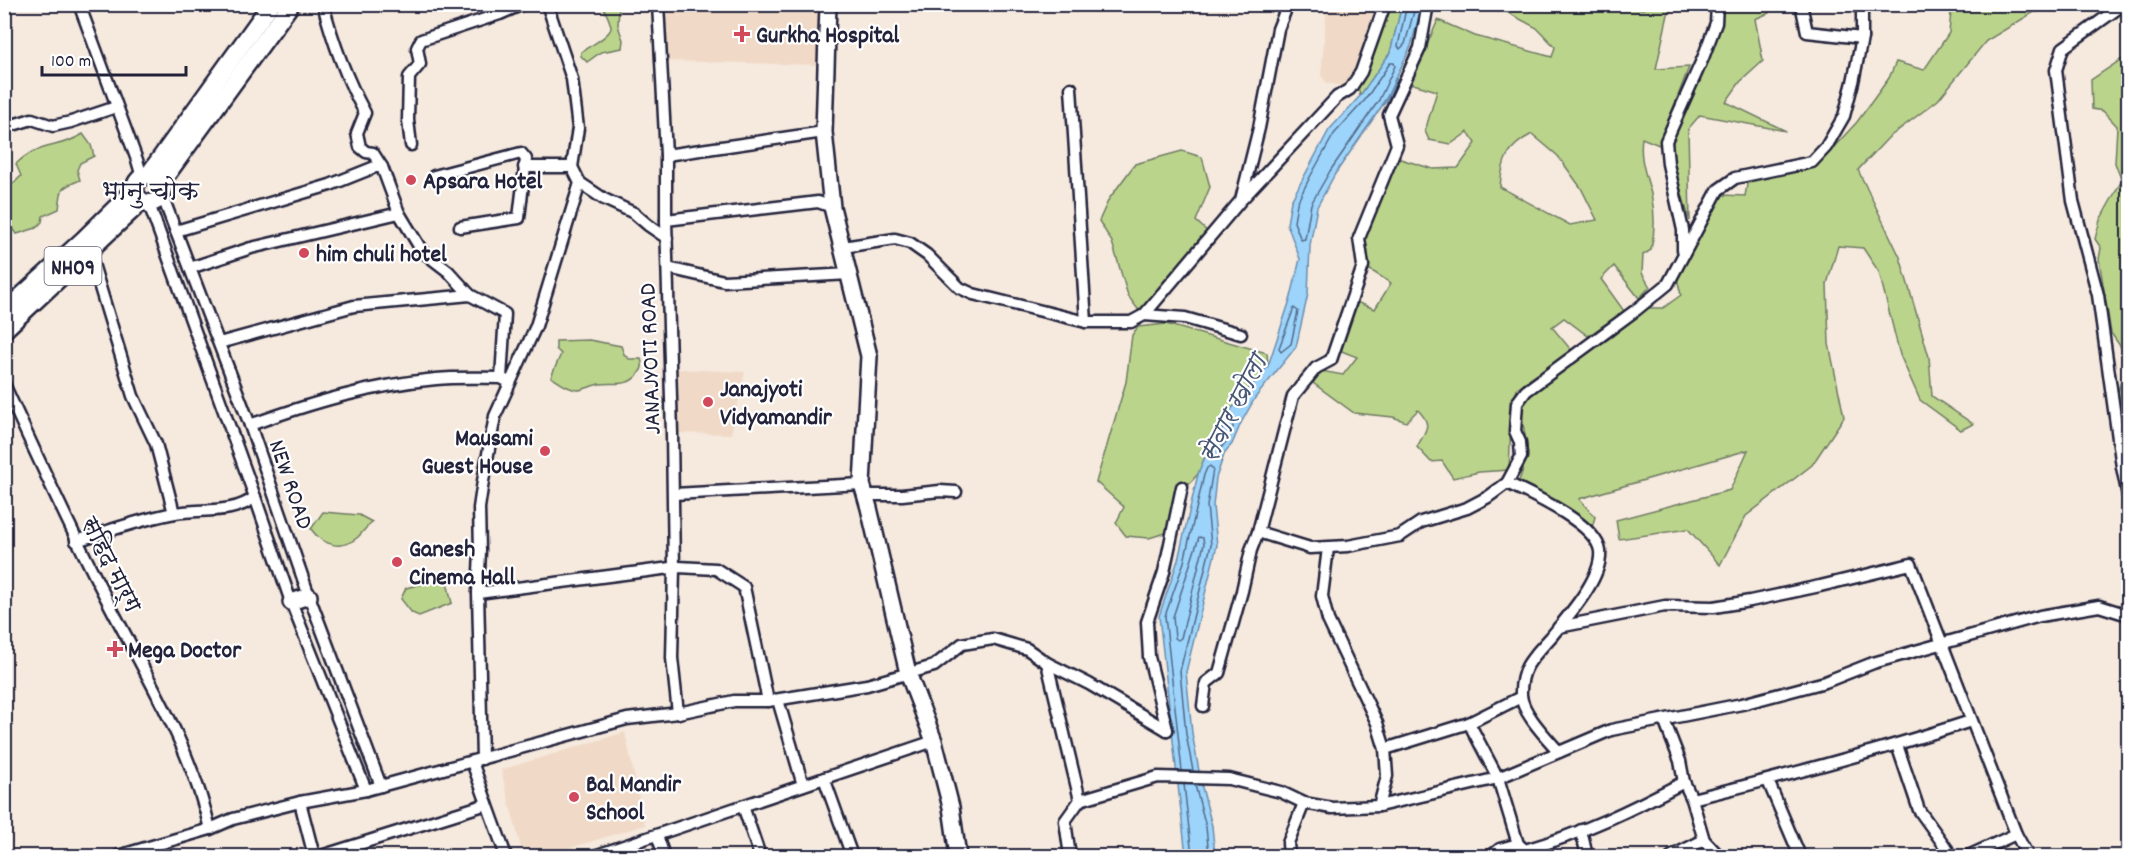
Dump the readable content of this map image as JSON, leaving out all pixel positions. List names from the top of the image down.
{
  "streets": {
    "main road": ["NH09"],
    "street": ["JANAJYOTI ROAD", "NEW ROAD", "सहिद मार्ग"]
  },
  "crossings": [
    ["NH09", "NEW ROAD"]
  ],
  "districts": ["भानु चोक"],
  "water": ["सेवार खोला"],
  "places": {
    "health": ["Gurkha Hospital", "Mega Doctor"],
    "other": [
      "Apsara Hotel",
      "him chuli hotel",
      "Janajyoti Vidyamandir",
      "Mausami Guest House",
      "Ganesh Cinema Hall",
      "Bal Mandir School"
    ]
  },
  "scale_bar": "100 m"
}
